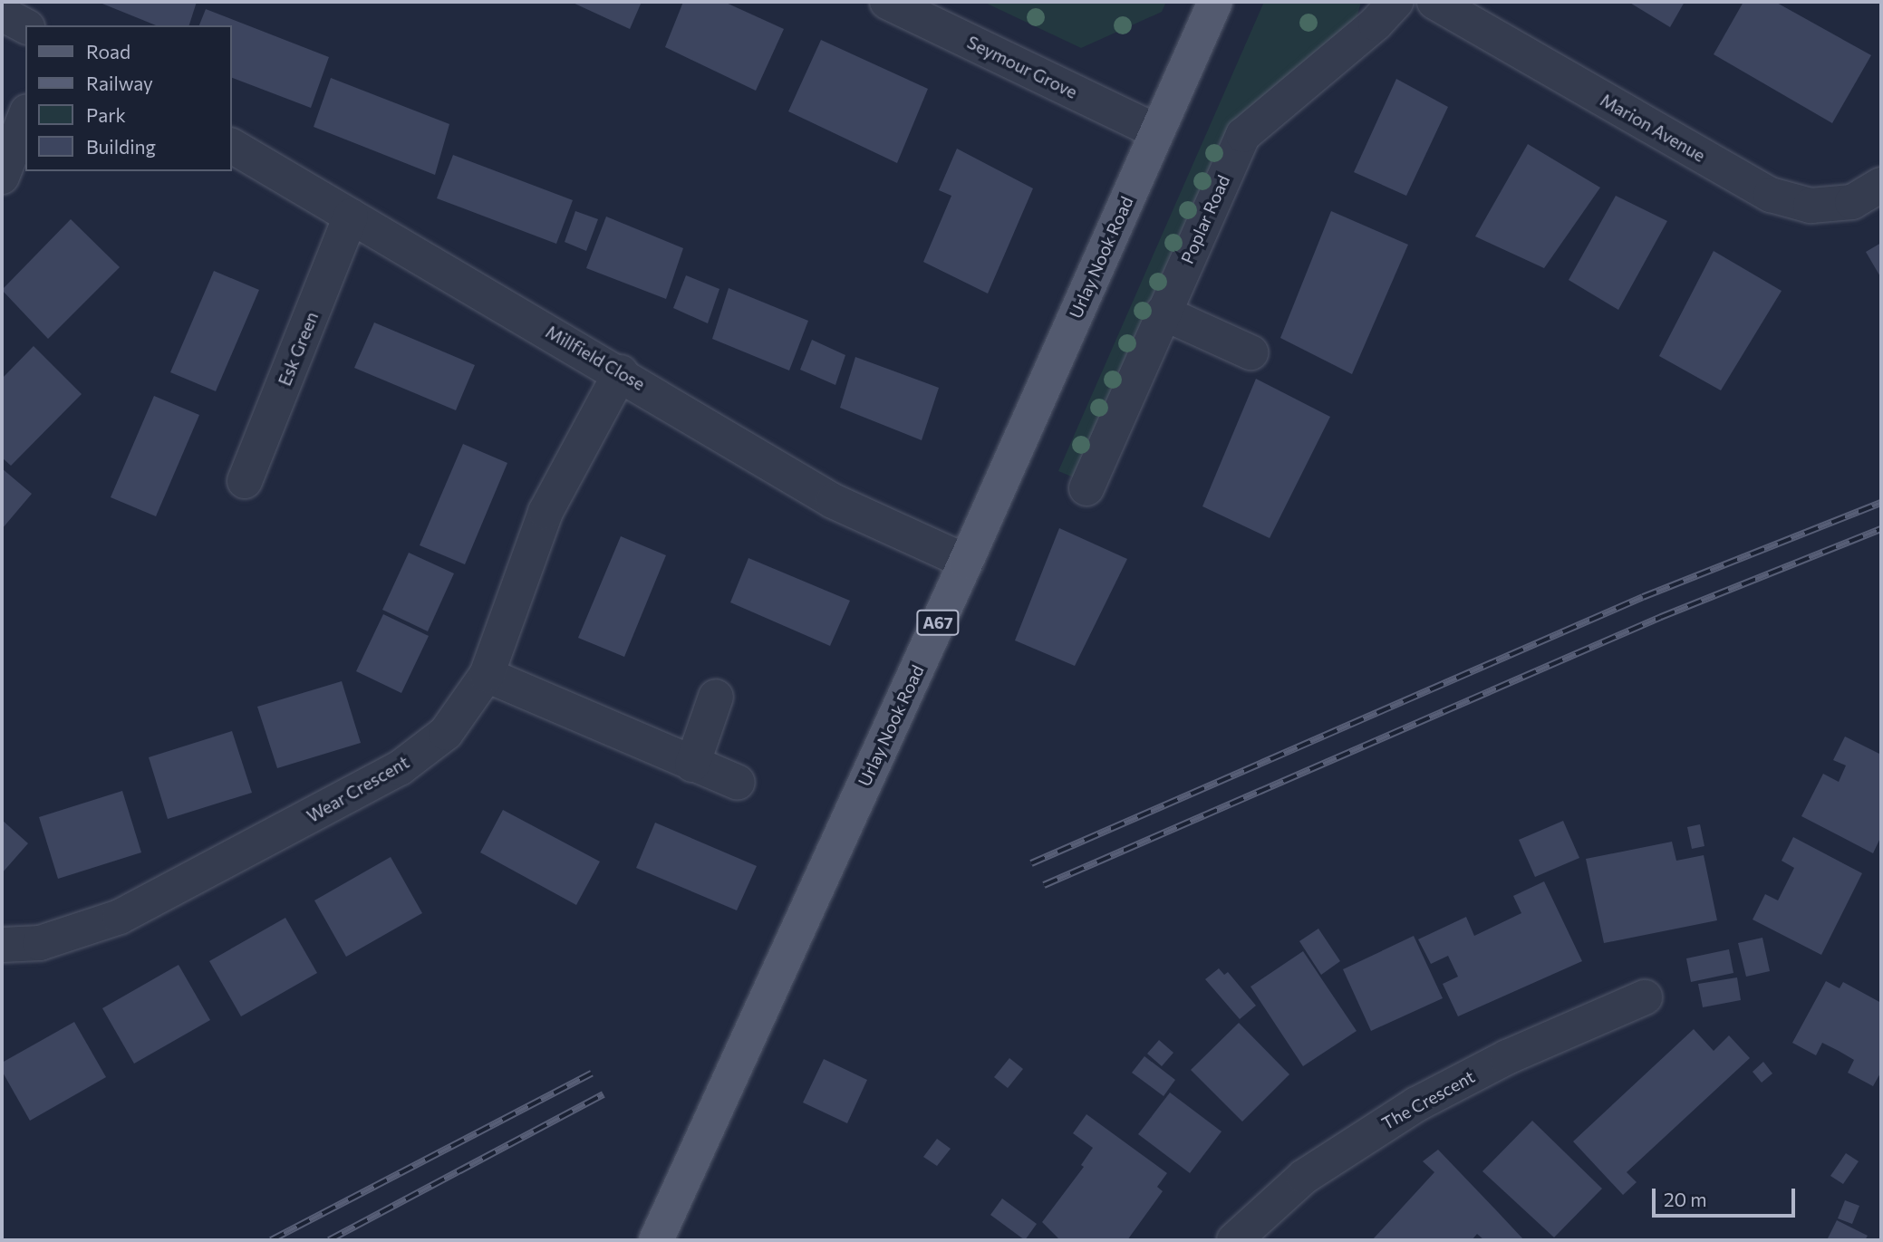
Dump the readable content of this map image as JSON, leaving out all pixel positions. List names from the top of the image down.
{
  "streets": {
    "main road": ["Urlay Nook Road", "A67"],
    "street": [
      "Seymour Grove",
      "Marion Avenue",
      "Poplar Road",
      "Esk Green",
      "Millfield Close",
      "Wear Crescent",
      "The Crescent"
    ]
  },
  "crossings": [
    ["Seymour Grove", "Urlay Nook Road"],
    ["Urlay Nook Road", "Millfield Close"],
    ["Esk Green", "Millfield Close"],
    ["Millfield Close", "Wear Crescent"]
  ],
  "legend": [
    "Road",
    "Railway",
    "Park",
    "Building"
  ],
  "scale_bar": "20 m"
}
